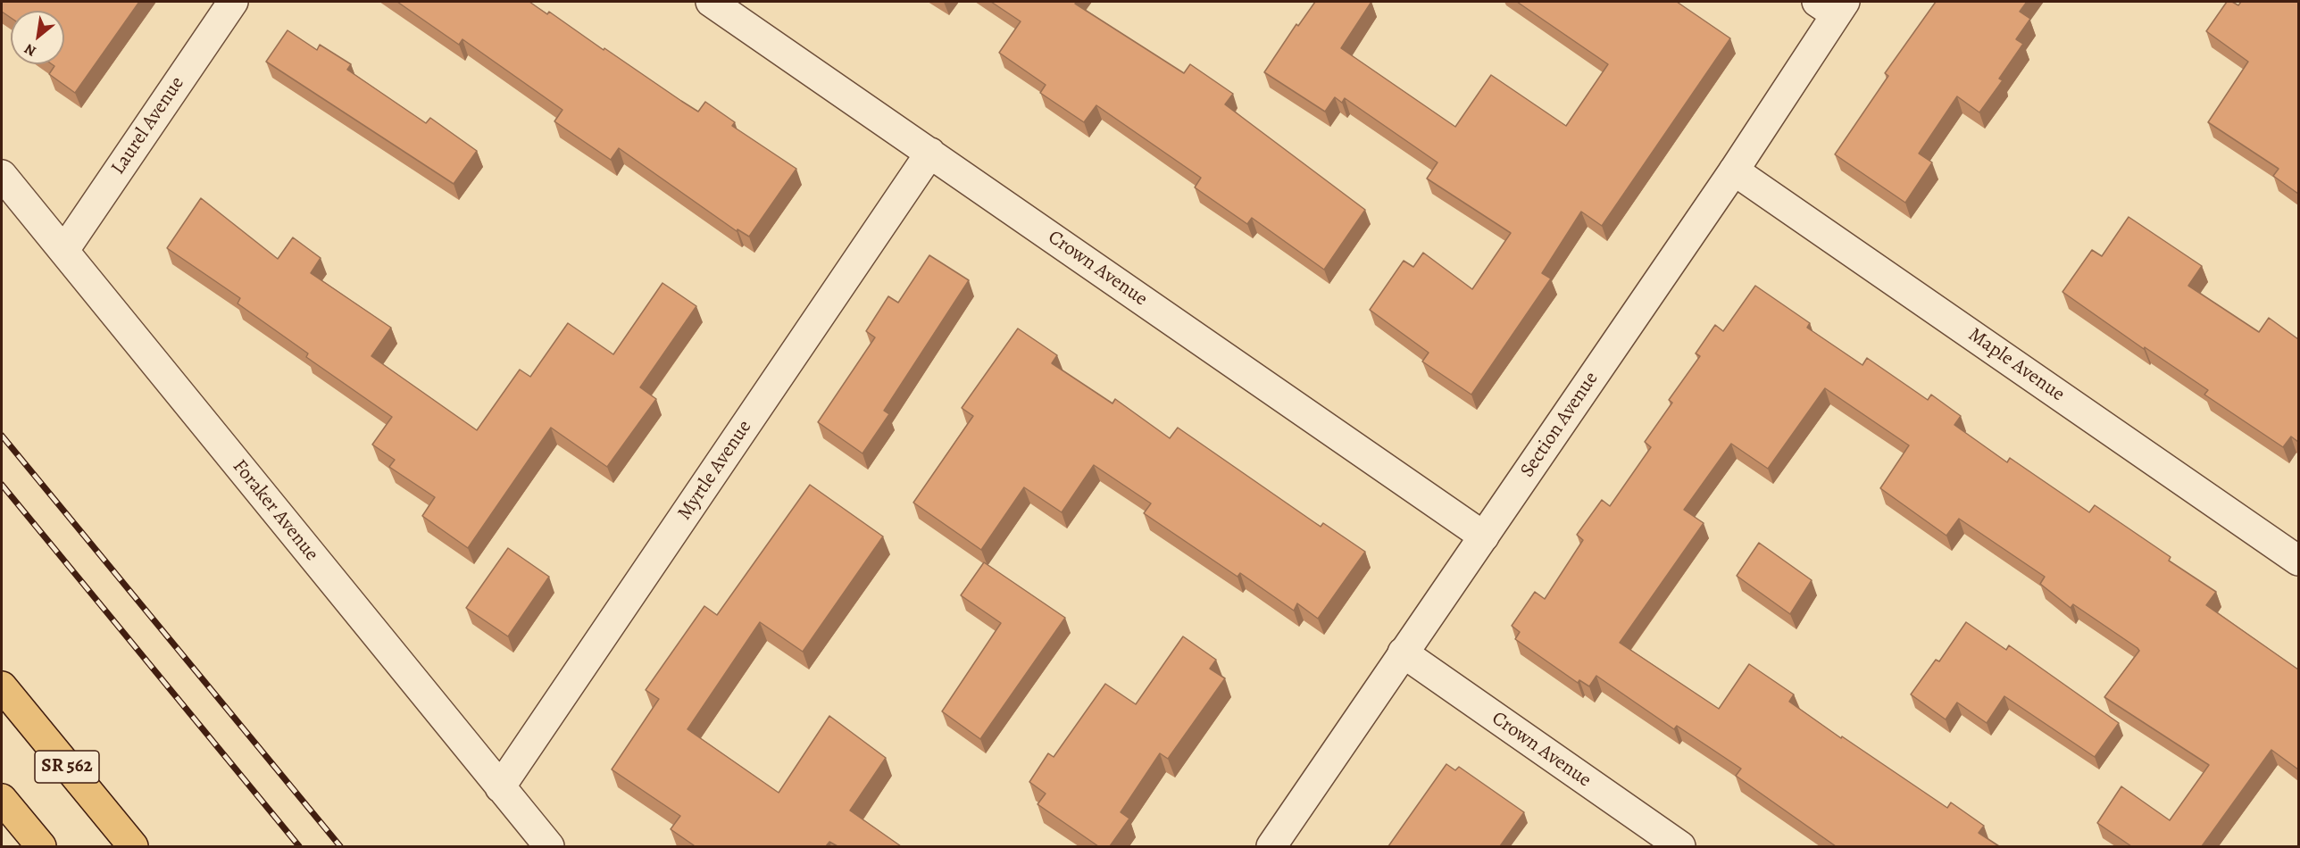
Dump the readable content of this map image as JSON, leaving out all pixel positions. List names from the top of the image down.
{
  "streets": {
    "highway": ["SR 562"],
    "street": [
      "Laurel Avenue",
      "Crown Avenue",
      "Maple Avenue",
      "Section Avenue",
      "Myrtle Avenue",
      "Foraker Avenue"
    ]
  },
  "crossings": [
    ["Laurel Avenue", "Foraker Avenue"],
    ["Crown Avenue", "Section Avenue"],
    ["Crown Avenue", "Myrtle Avenue"],
    ["Maple Avenue", "Section Avenue"],
    ["Myrtle Avenue", "Foraker Avenue"]
  ],
  "north": "bottom left"
}
